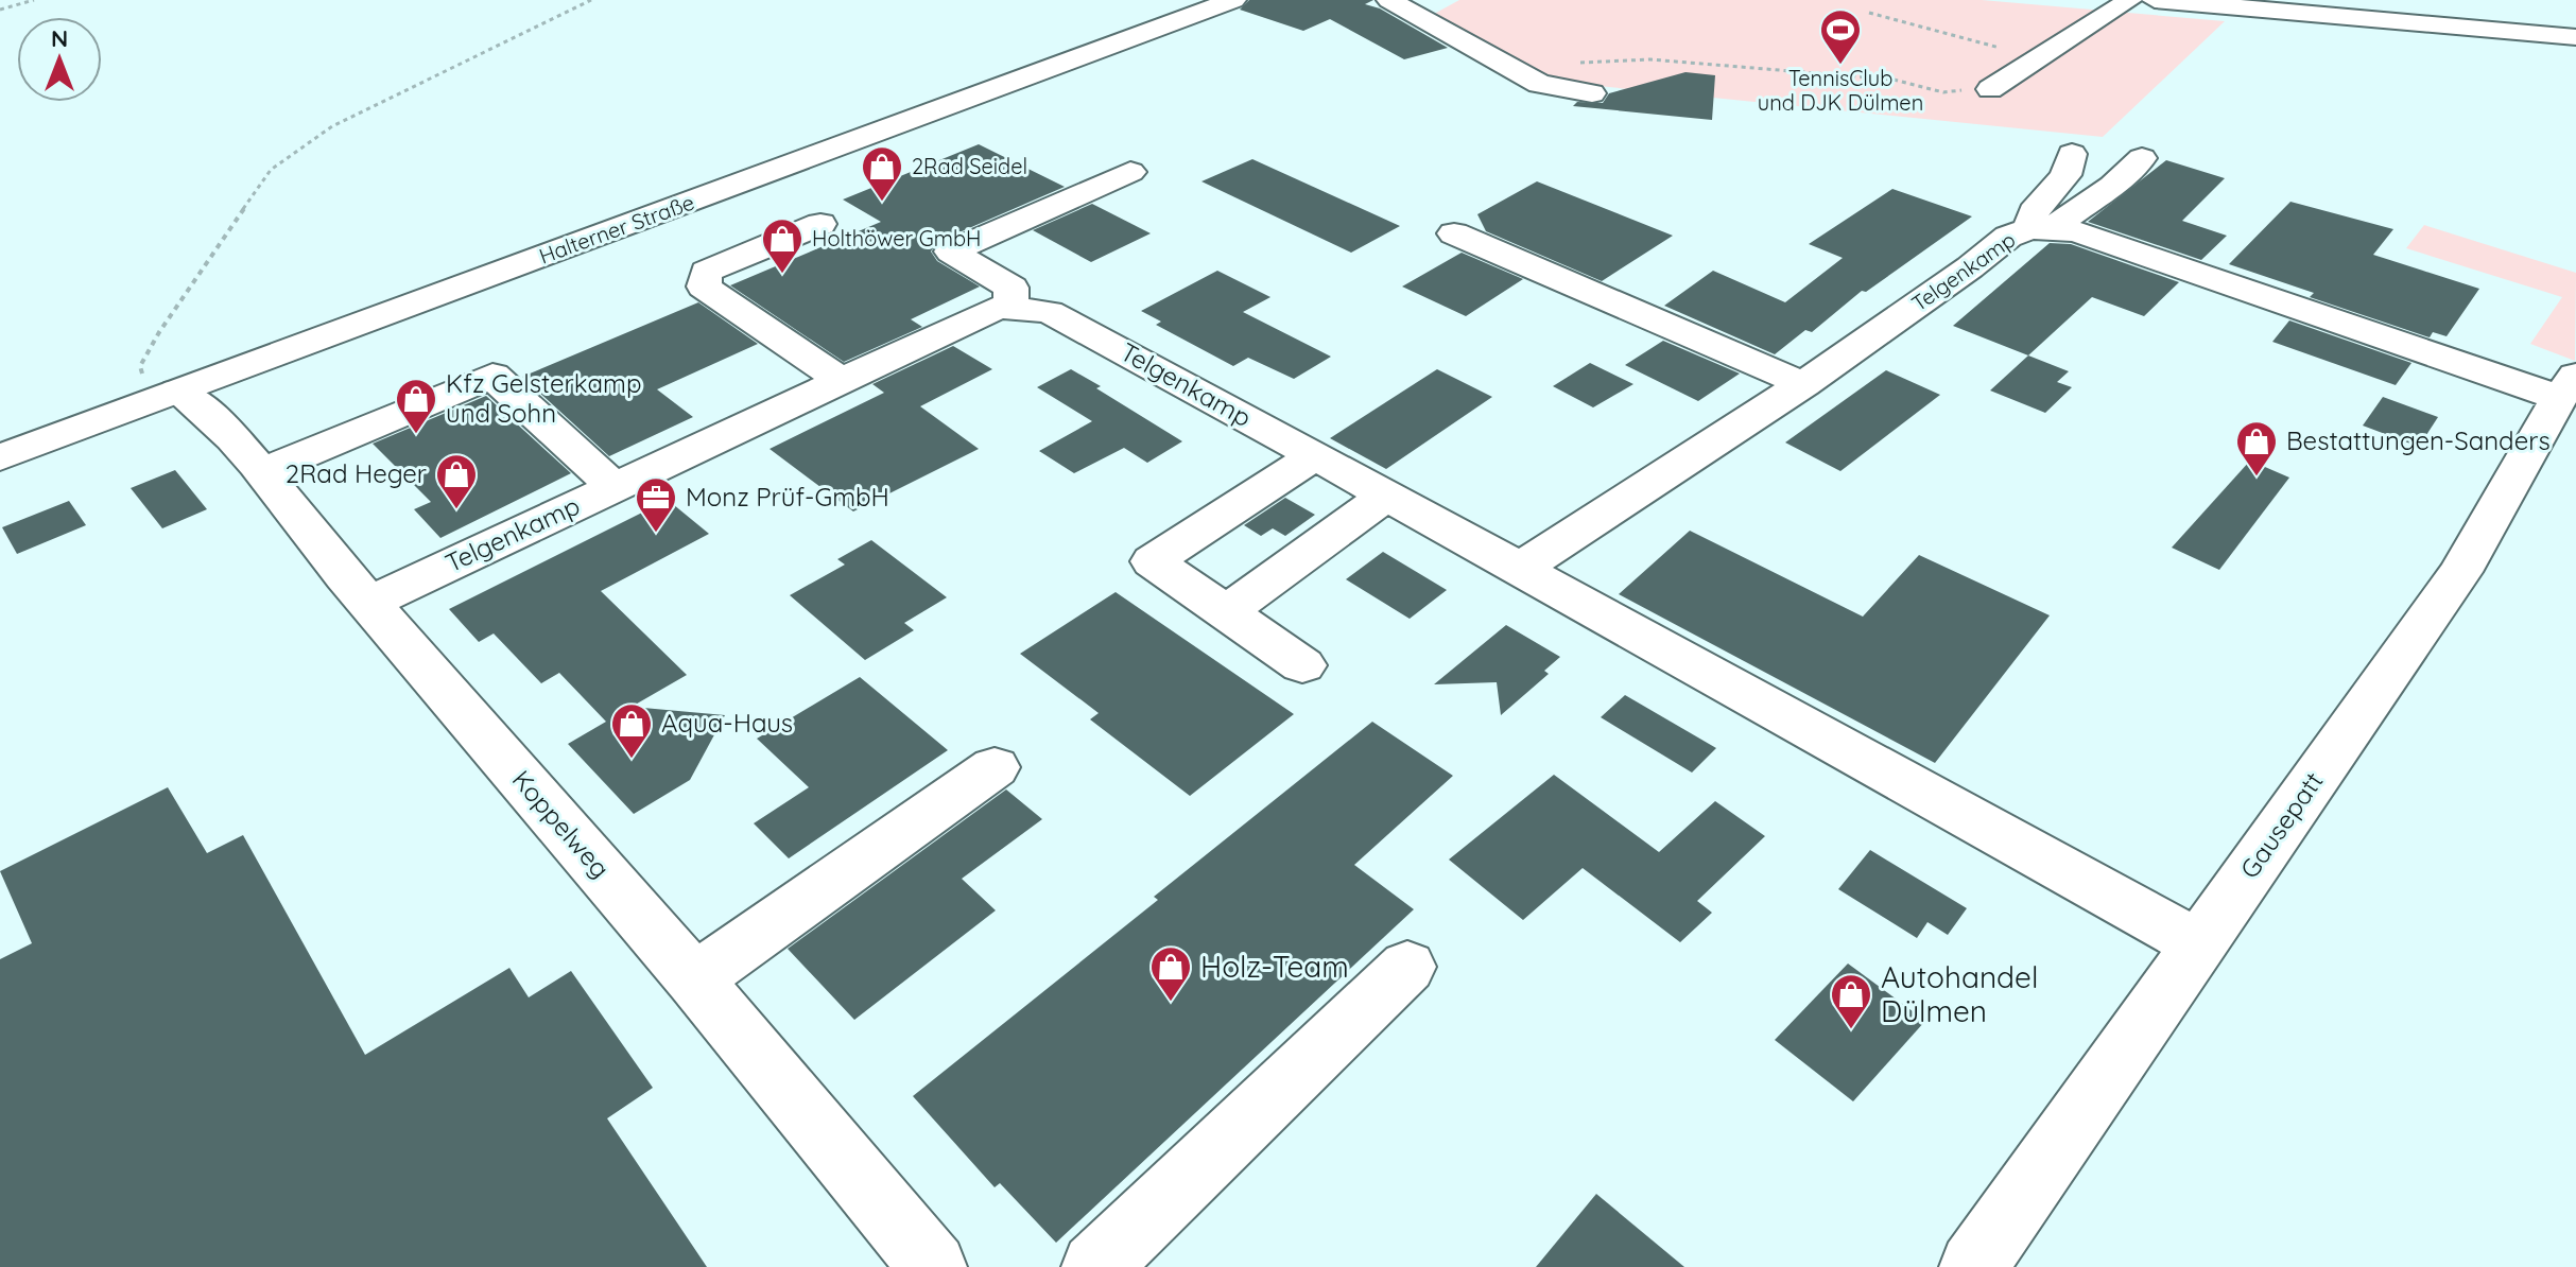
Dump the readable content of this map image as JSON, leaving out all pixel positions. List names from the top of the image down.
{
  "streets": {
    "street": [
      "Halterner Straße",
      "Telgenkamp",
      "Koppelweg",
      "Gausepatt"
    ]
  },
  "crossings": [
    ["Halterner Straße", "Koppelweg"],
    ["Telgenkamp", "Koppelweg"],
    ["Telgenkamp", "Gausepatt"]
  ],
  "places": {
    "sports": ["TennisClub und DJK Dülmen"],
    "shop": [
      "2Rad Seidel",
      "Holthöwer GmbH",
      "Kfz Gelsterkamp und Sohn",
      "Bestattungen-Sanders",
      "2Rad Heger",
      "Aqua-Haus",
      "Holz-Team",
      "Autohandel Dülmen"
    ],
    "office": ["Monz Prüf-GmbH"]
  },
  "north": "top"
}
